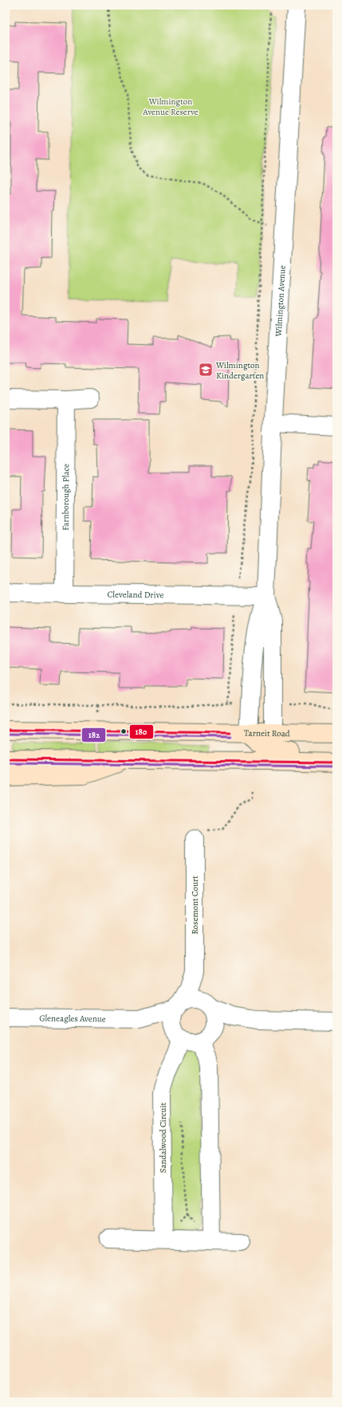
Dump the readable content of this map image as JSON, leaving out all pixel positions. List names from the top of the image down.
{
  "streets": {
    "main road": ["Tarneit Road"],
    "street": [
      "Wilmington Avenue",
      "Farnborough Place",
      "Cleveland Drive",
      "Rosemont Court",
      "Gleneagles Avenue",
      "Sandalwood Circuit"
    ]
  },
  "crossings": [
    ["Wilmington Avenue", "Cleveland Drive"],
    ["Wilmington Avenue", "Tarneit Road"],
    ["Farnborough Place", "Cleveland Drive"],
    ["Rosemont Court", "Gleneagles Avenue"],
    ["Rosemont Court", "Sandalwood Circuit"],
    ["Gleneagles Avenue", "Sandalwood Circuit"]
  ],
  "parks": ["Wilmington Avenue Reserve"],
  "places": {
    "school or university": ["Wilmington Kindergarten"]
  },
  "lines": ["transit line 180", "transit line 182"]
}
